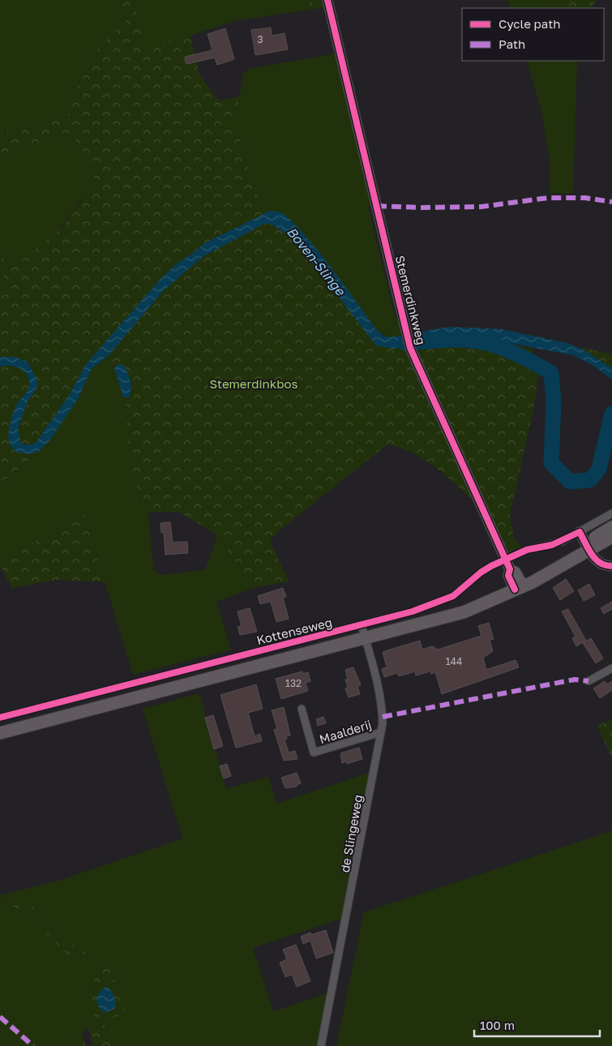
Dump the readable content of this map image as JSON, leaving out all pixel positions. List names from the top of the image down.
{
  "streets": {
    "main road": ["Kottenseweg"],
    "street": ["Stemerdinkweg", "Maalderij", "de Slingeweg"]
  },
  "crossings": [
    ["Stemerdinkweg", "Kottenseweg"],
    ["Kottenseweg", "de Slingeweg"],
    ["Maalderij", "de Slingeweg"]
  ],
  "water": ["Boven-Slinge"],
  "parks": ["Stemerdinkbos"],
  "house_numbers": ["3", "144", "132"],
  "legend": ["Cycle path", "Path"],
  "scale_bar": "100 m"
}
